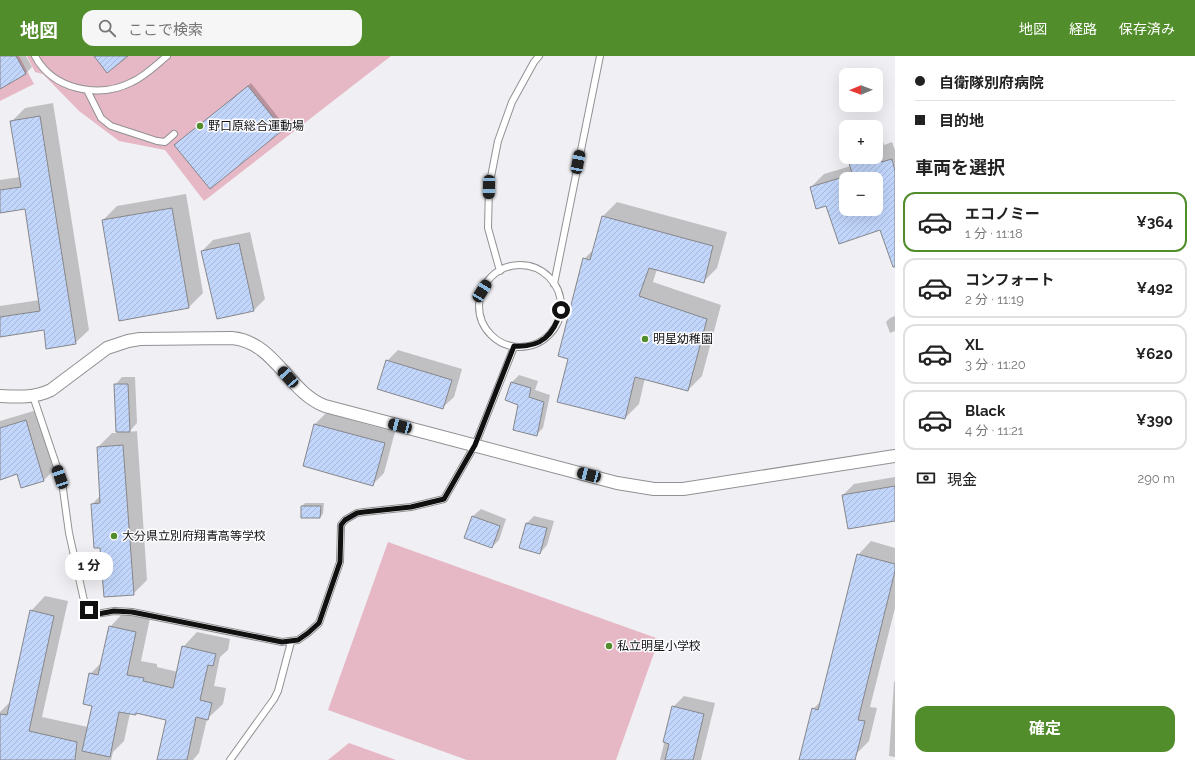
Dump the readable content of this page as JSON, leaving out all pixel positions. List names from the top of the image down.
{
  "places": [
    "野口原総合運動場",
    "明星幼稚園",
    "大分県立別府翔青高等学校",
    "私立明星小学校"
  ],
  "north": "left",
  "page": {
    "header": "地図",
    "search": "ここで検索",
    "nav": ["地図", "経路", "保存済み"],
    "banner": ["自衛隊別府病院", "目的地"],
    "map_buttons": ["+", "−"],
    "heading": "車両を選択",
    "list": [
      {
        "name": "エコノミー",
        "note": "1 分 · 11:18",
        "value": "¥364"
      },
      {
        "name": "コンフォート",
        "note": "2 分 · 11:19",
        "value": "¥492"
      },
      {
        "name": "XL",
        "note": "3 分 · 11:20",
        "value": "¥620"
      },
      {
        "name": "Black",
        "note": "4 分 · 11:21",
        "value": "¥390"
      }
    ],
    "pay": ["現金", "290 m"],
    "bubble": "1 分",
    "buttons": "確定"
  }
}
